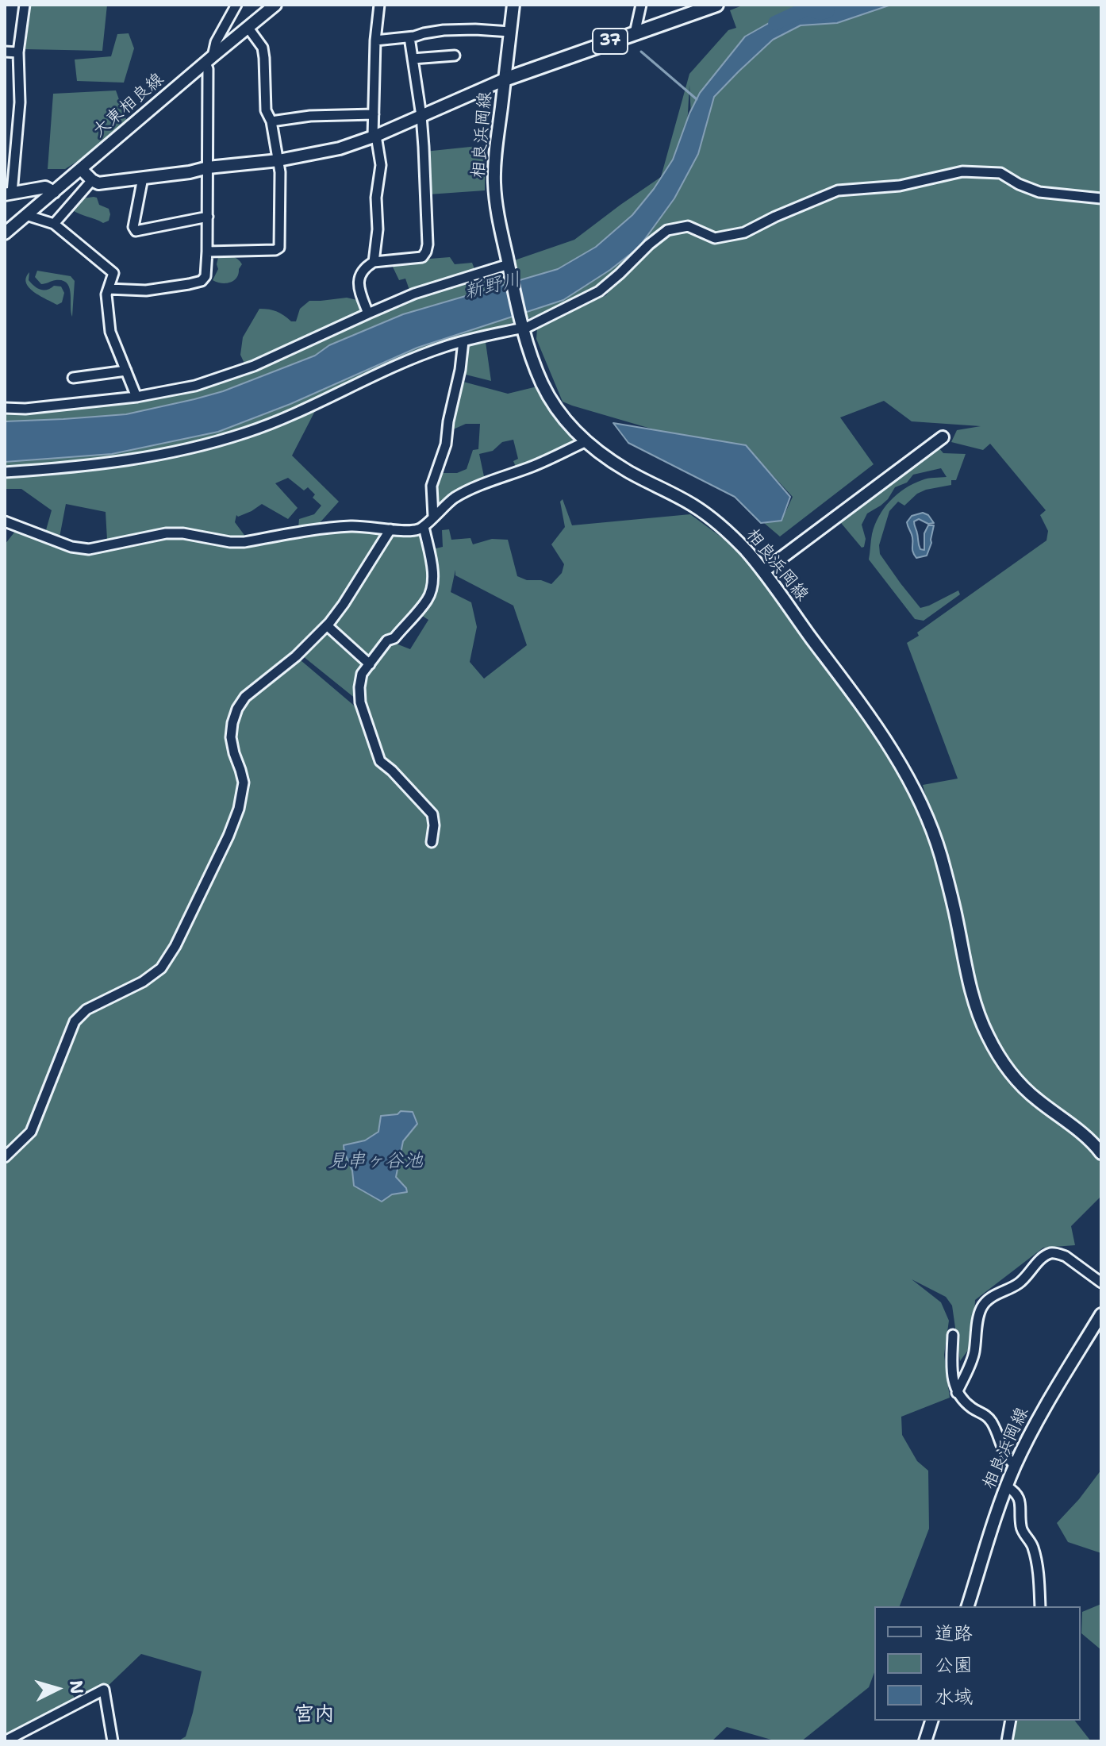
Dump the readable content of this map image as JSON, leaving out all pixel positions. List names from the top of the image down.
{
  "streets": {
    "main road": ["37", "大東相良線", "相良浜岡線"]
  },
  "crossings": [
    ["37", "相良浜岡線"]
  ],
  "districts": ["宮内"],
  "water": ["新野川", "見串ヶ谷池"],
  "legend": ["道路", "公園", "水域"],
  "north": "right"
}
